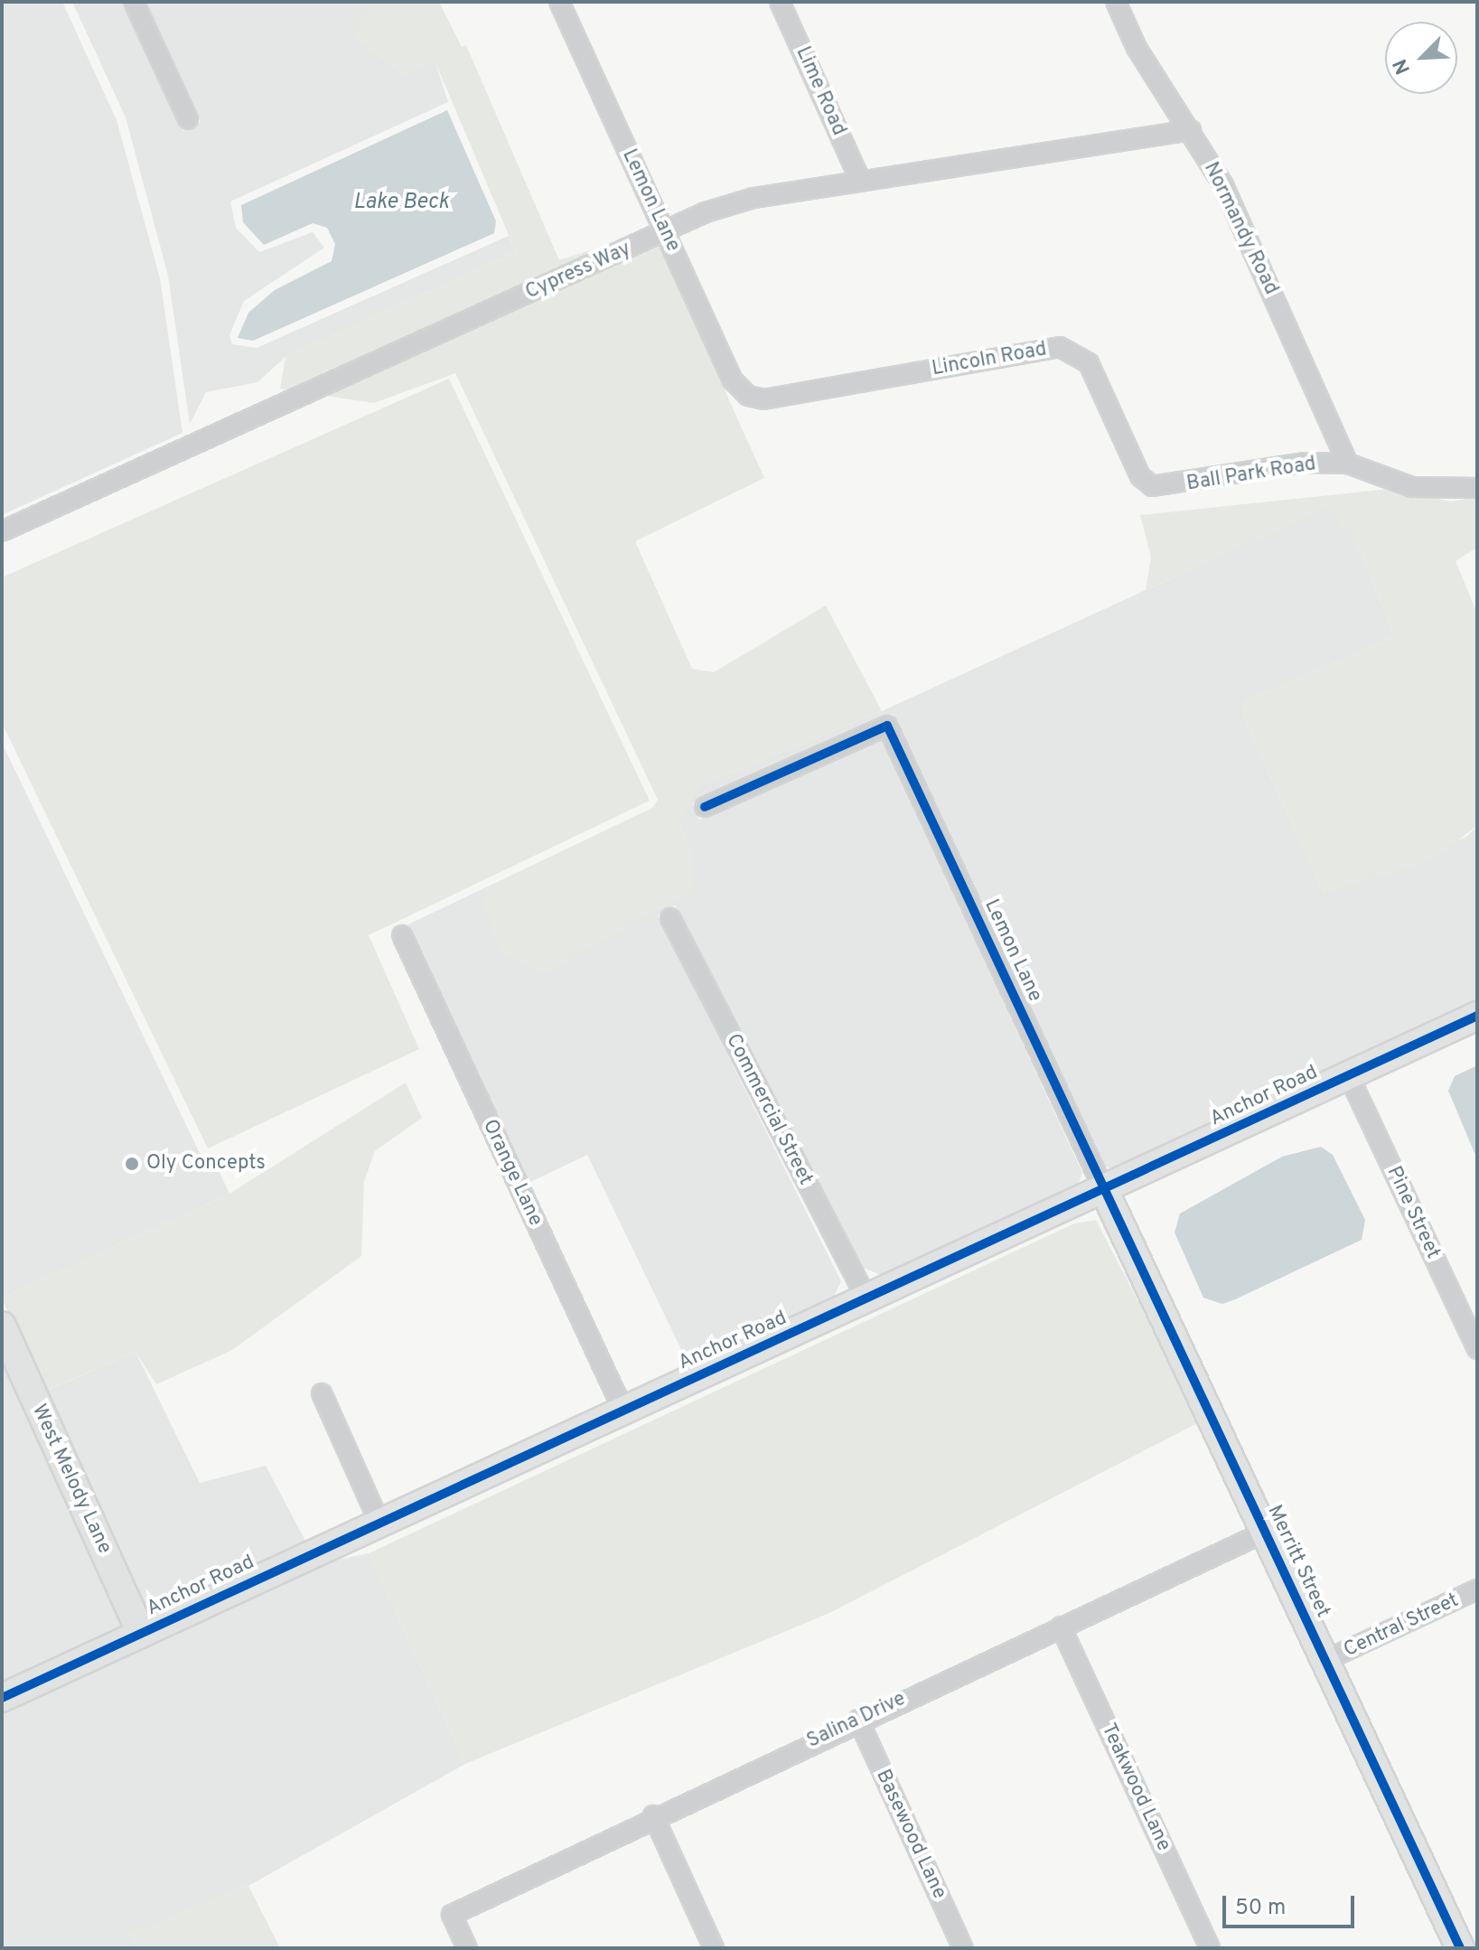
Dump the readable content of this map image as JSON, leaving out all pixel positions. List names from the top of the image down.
{
  "streets": {
    "street": [
      "Lime Road",
      "Lemon Lane",
      "Normandy Road",
      "Cypress Way",
      "Lincoln Road",
      "Ball Park Road",
      "Anchor Road",
      "Commercial Street",
      "Orange Lane",
      "Pine Street",
      "West Melody Lane",
      "Merritt Street",
      "Central Street",
      "Salina Drive",
      "Teakwood Lane",
      "Basewood Lane"
    ]
  },
  "crossings": [
    ["Lime Road", "Cypress Way"],
    ["Lemon Lane", "Cypress Way"],
    ["Lemon Lane", "Lincoln Road"],
    ["Lemon Lane", "Anchor Road"],
    ["Lemon Lane", "Merritt Street"],
    ["Normandy Road", "Cypress Way"],
    ["Normandy Road", "Ball Park Road"],
    ["Lincoln Road", "Ball Park Road"],
    ["Anchor Road", "Commercial Street"],
    ["Anchor Road", "Orange Lane"],
    ["Anchor Road", "Pine Street"],
    ["Anchor Road", "West Melody Lane"],
    ["Anchor Road", "Merritt Street"],
    ["Merritt Street", "Central Street"],
    ["Merritt Street", "Salina Drive"],
    ["Salina Drive", "Teakwood Lane"],
    ["Salina Drive", "Basewood Lane"]
  ],
  "water": ["Lake Beck"],
  "places": ["Oly Concepts"],
  "scale_bar": "50 m",
  "north": "bottom left"
}
